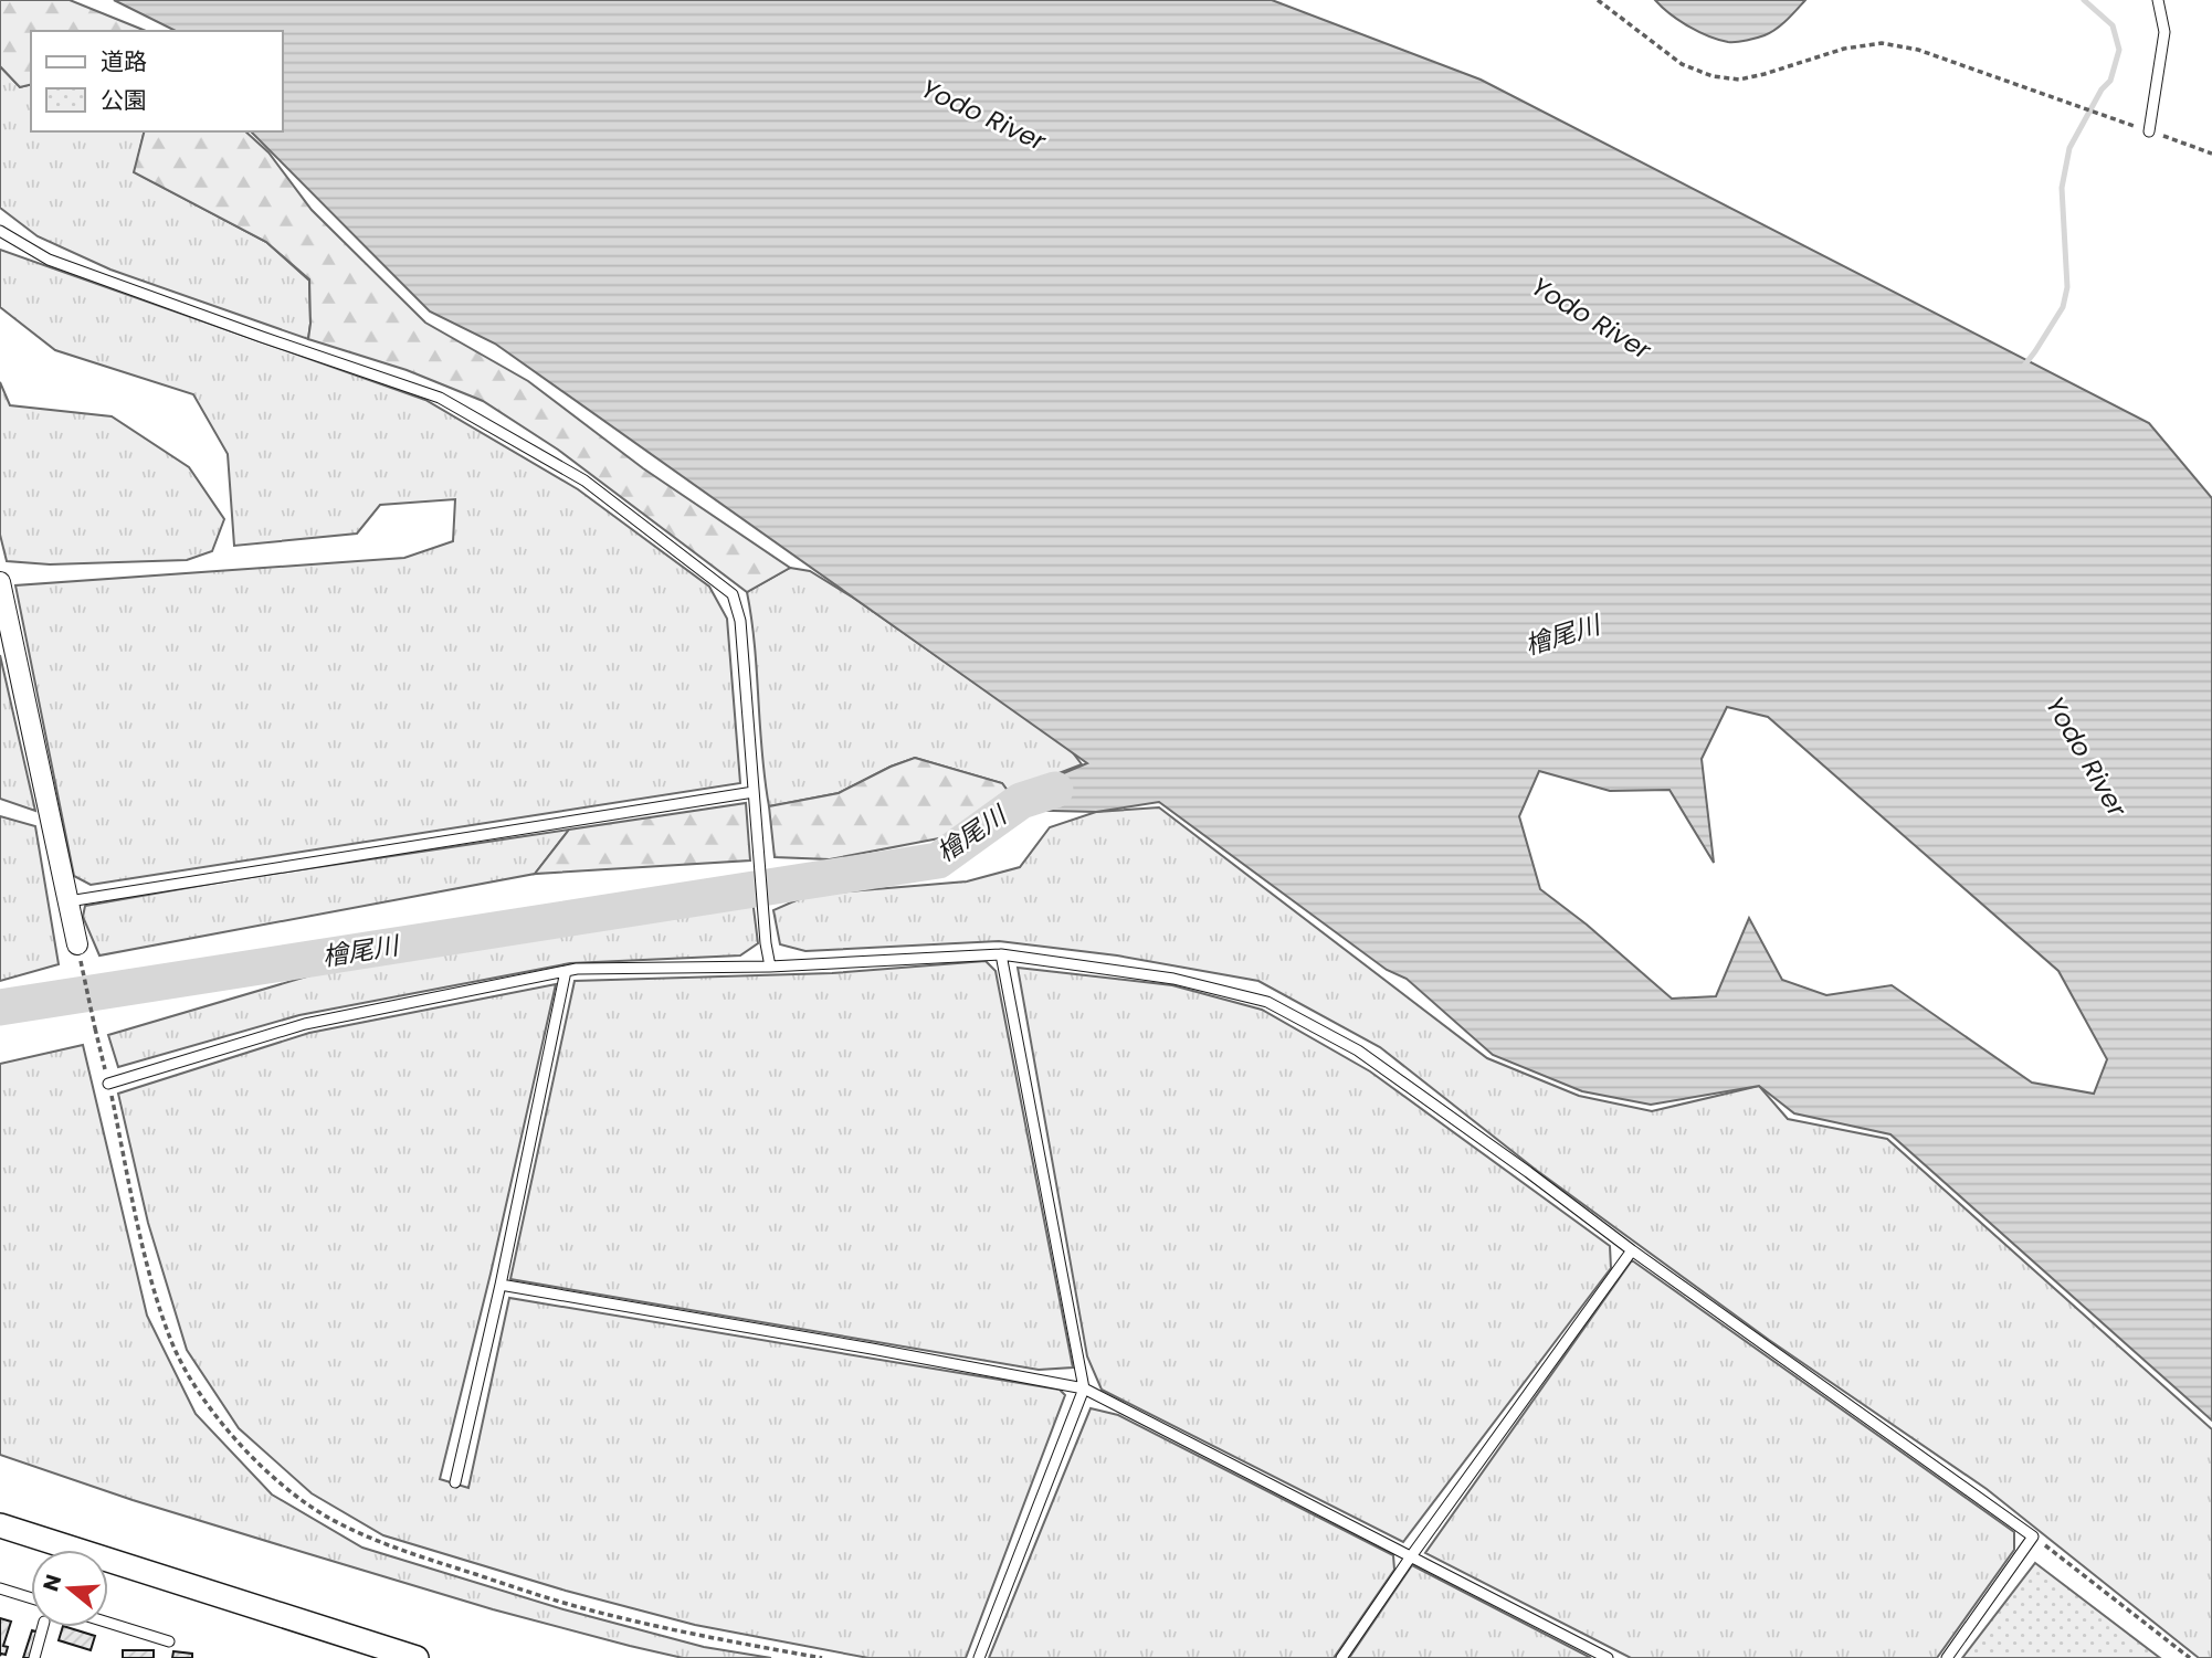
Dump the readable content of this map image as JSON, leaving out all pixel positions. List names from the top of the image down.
{
  "water": ["Yodo River", "檜尾川"],
  "legend": ["道路", "公園"],
  "north": "left"
}
